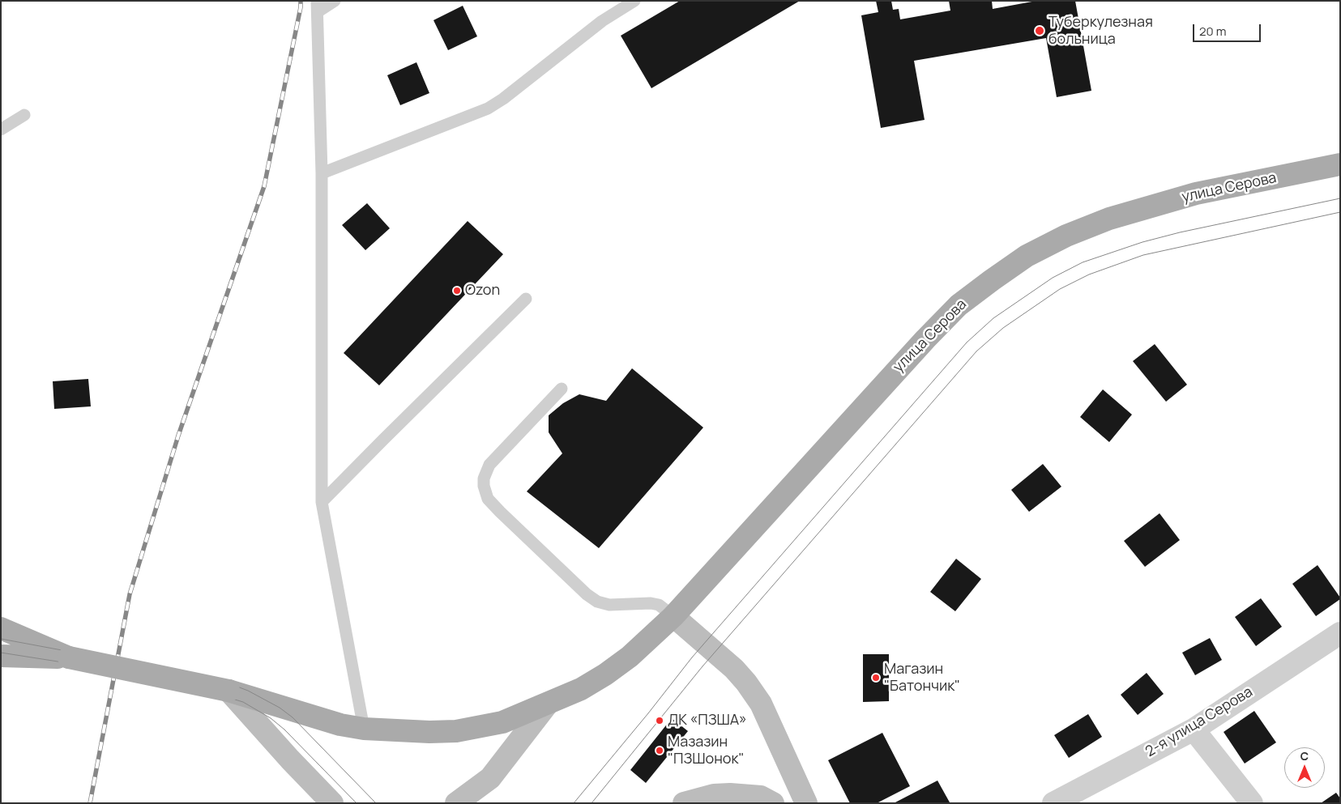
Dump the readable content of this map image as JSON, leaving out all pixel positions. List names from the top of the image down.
{
  "streets": {
    "main road": ["улица Серова"],
    "street": ["2-я улица Серова"]
  },
  "places": [
    "Туберкулезная больница",
    "Ozon",
    "Магазин \"Батончик\"",
    "ДК «ПЗША»",
    "Мазазин \"ПЗШонок\""
  ],
  "scale_bar": "20 m",
  "north": "top"
}
